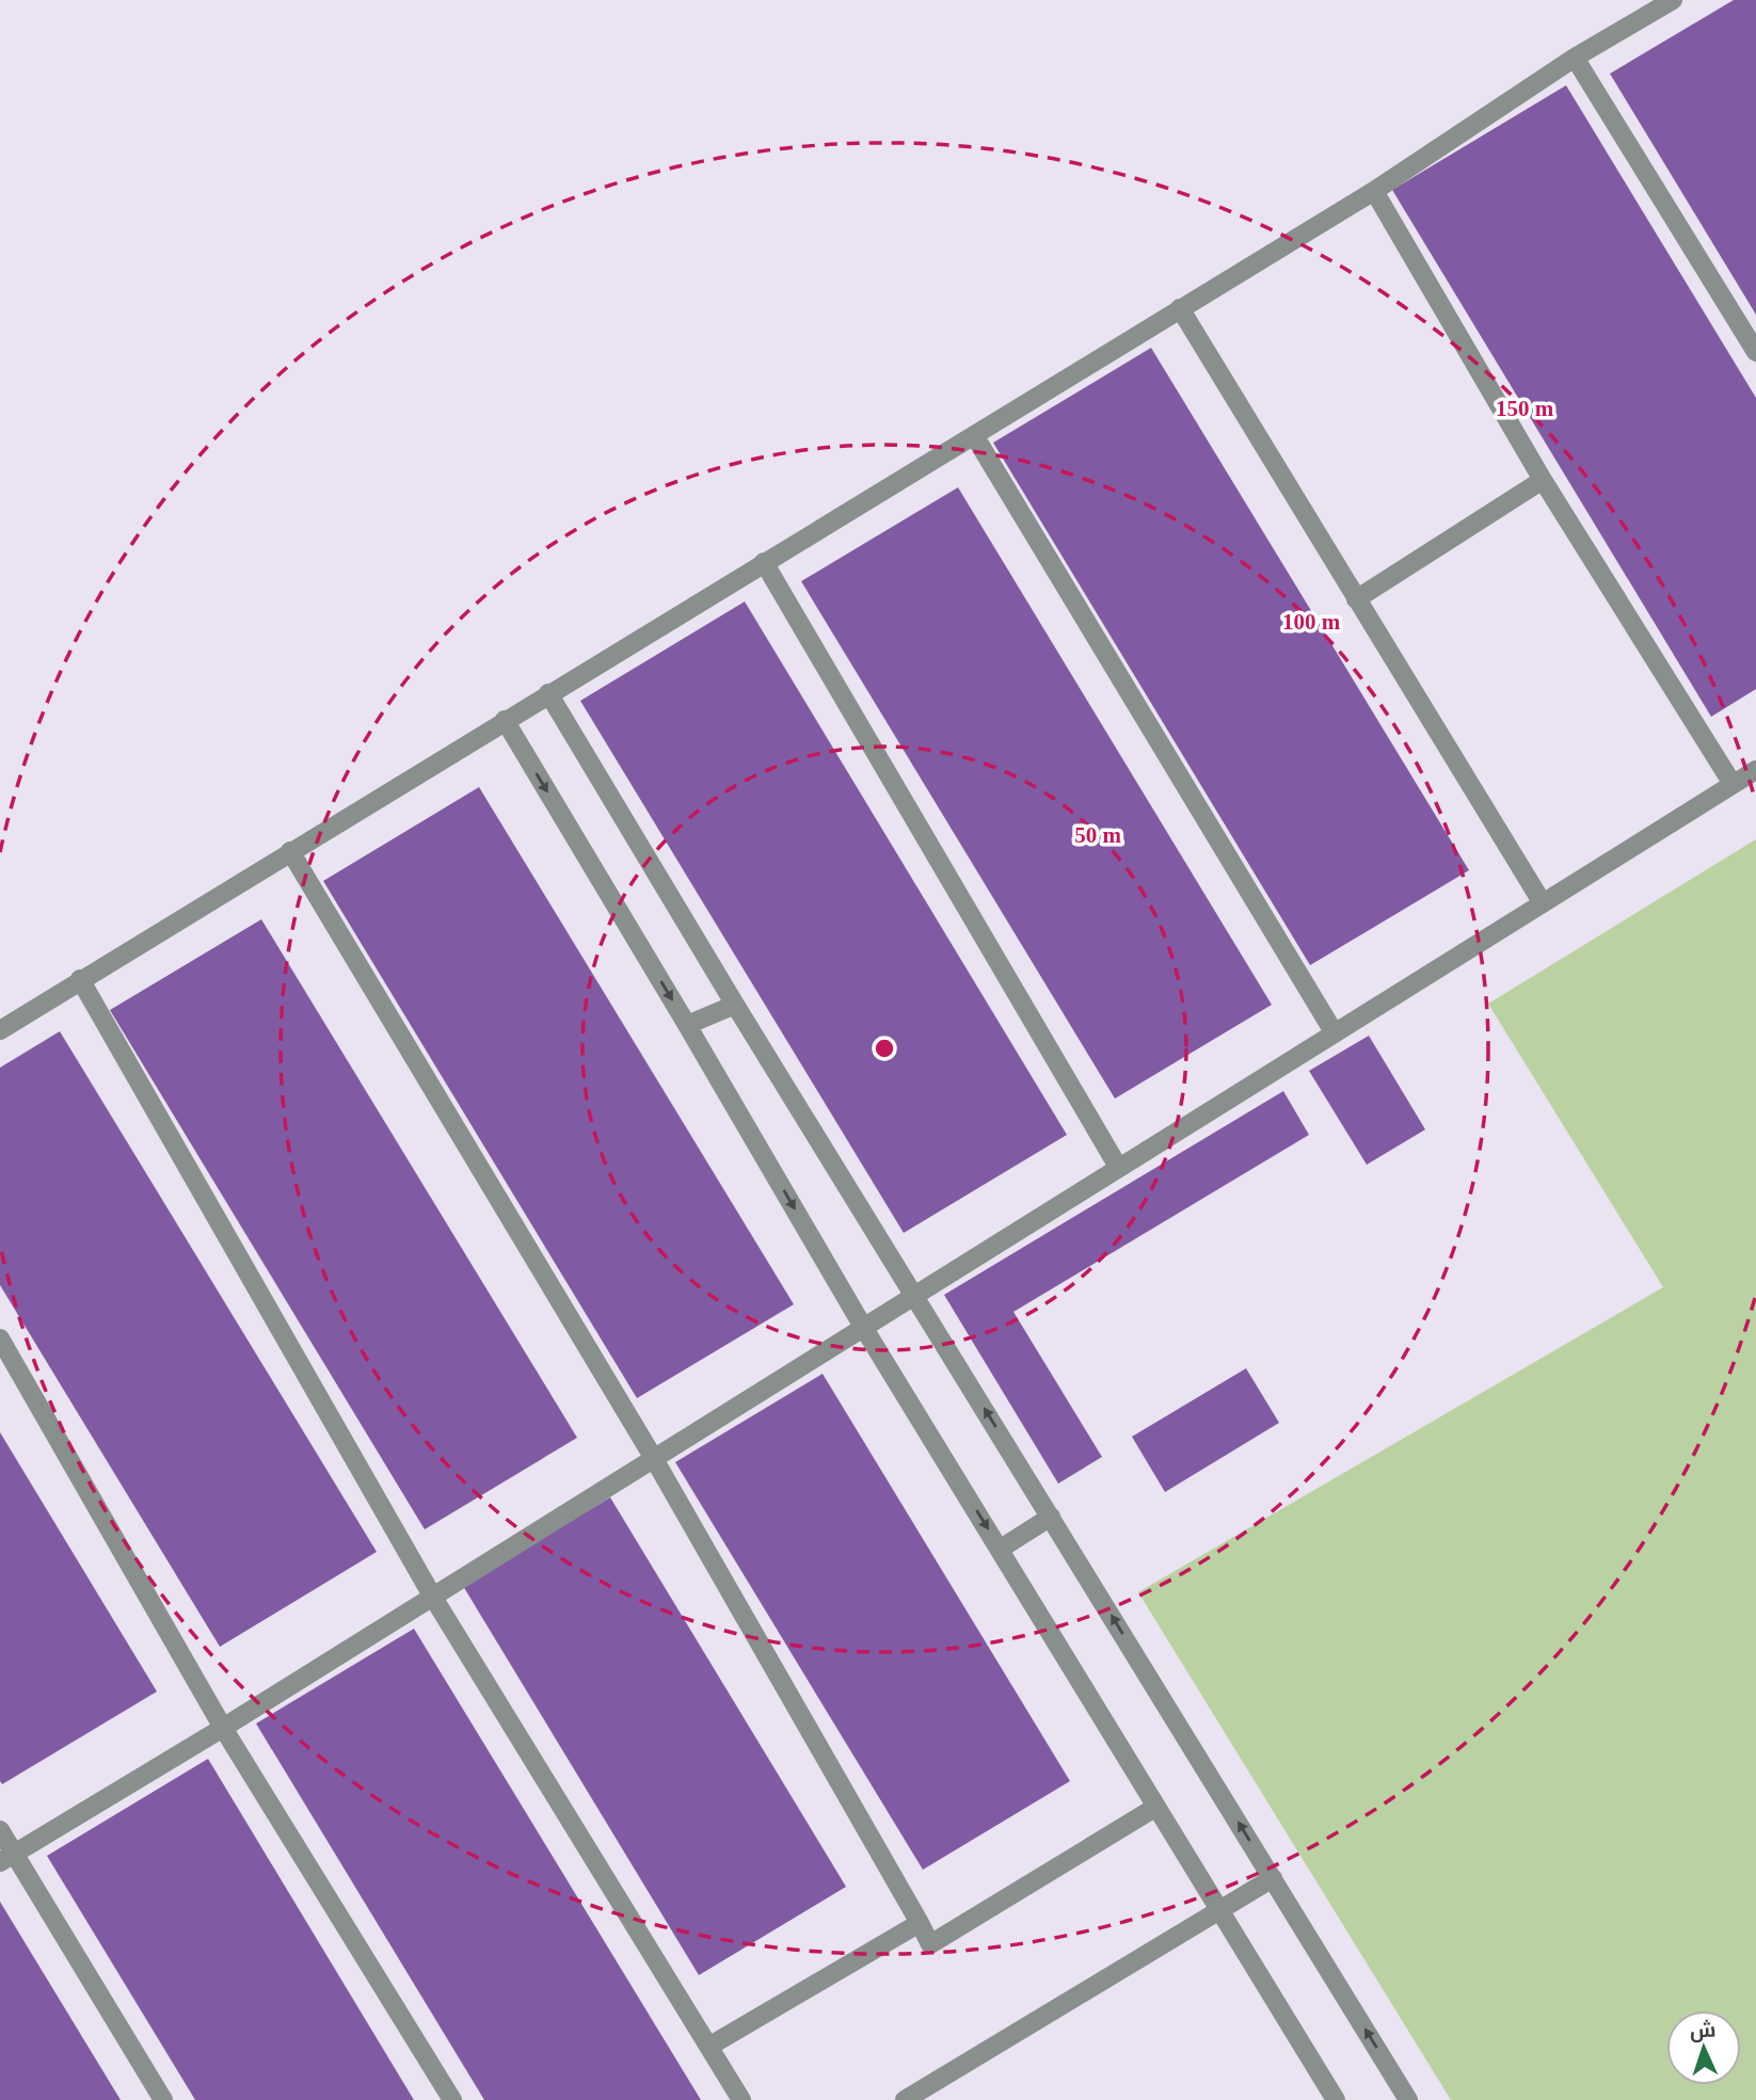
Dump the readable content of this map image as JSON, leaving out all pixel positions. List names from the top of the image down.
{
  "north": "top",
  "rings": ["150 m", "100 m", "50 m"]
}
